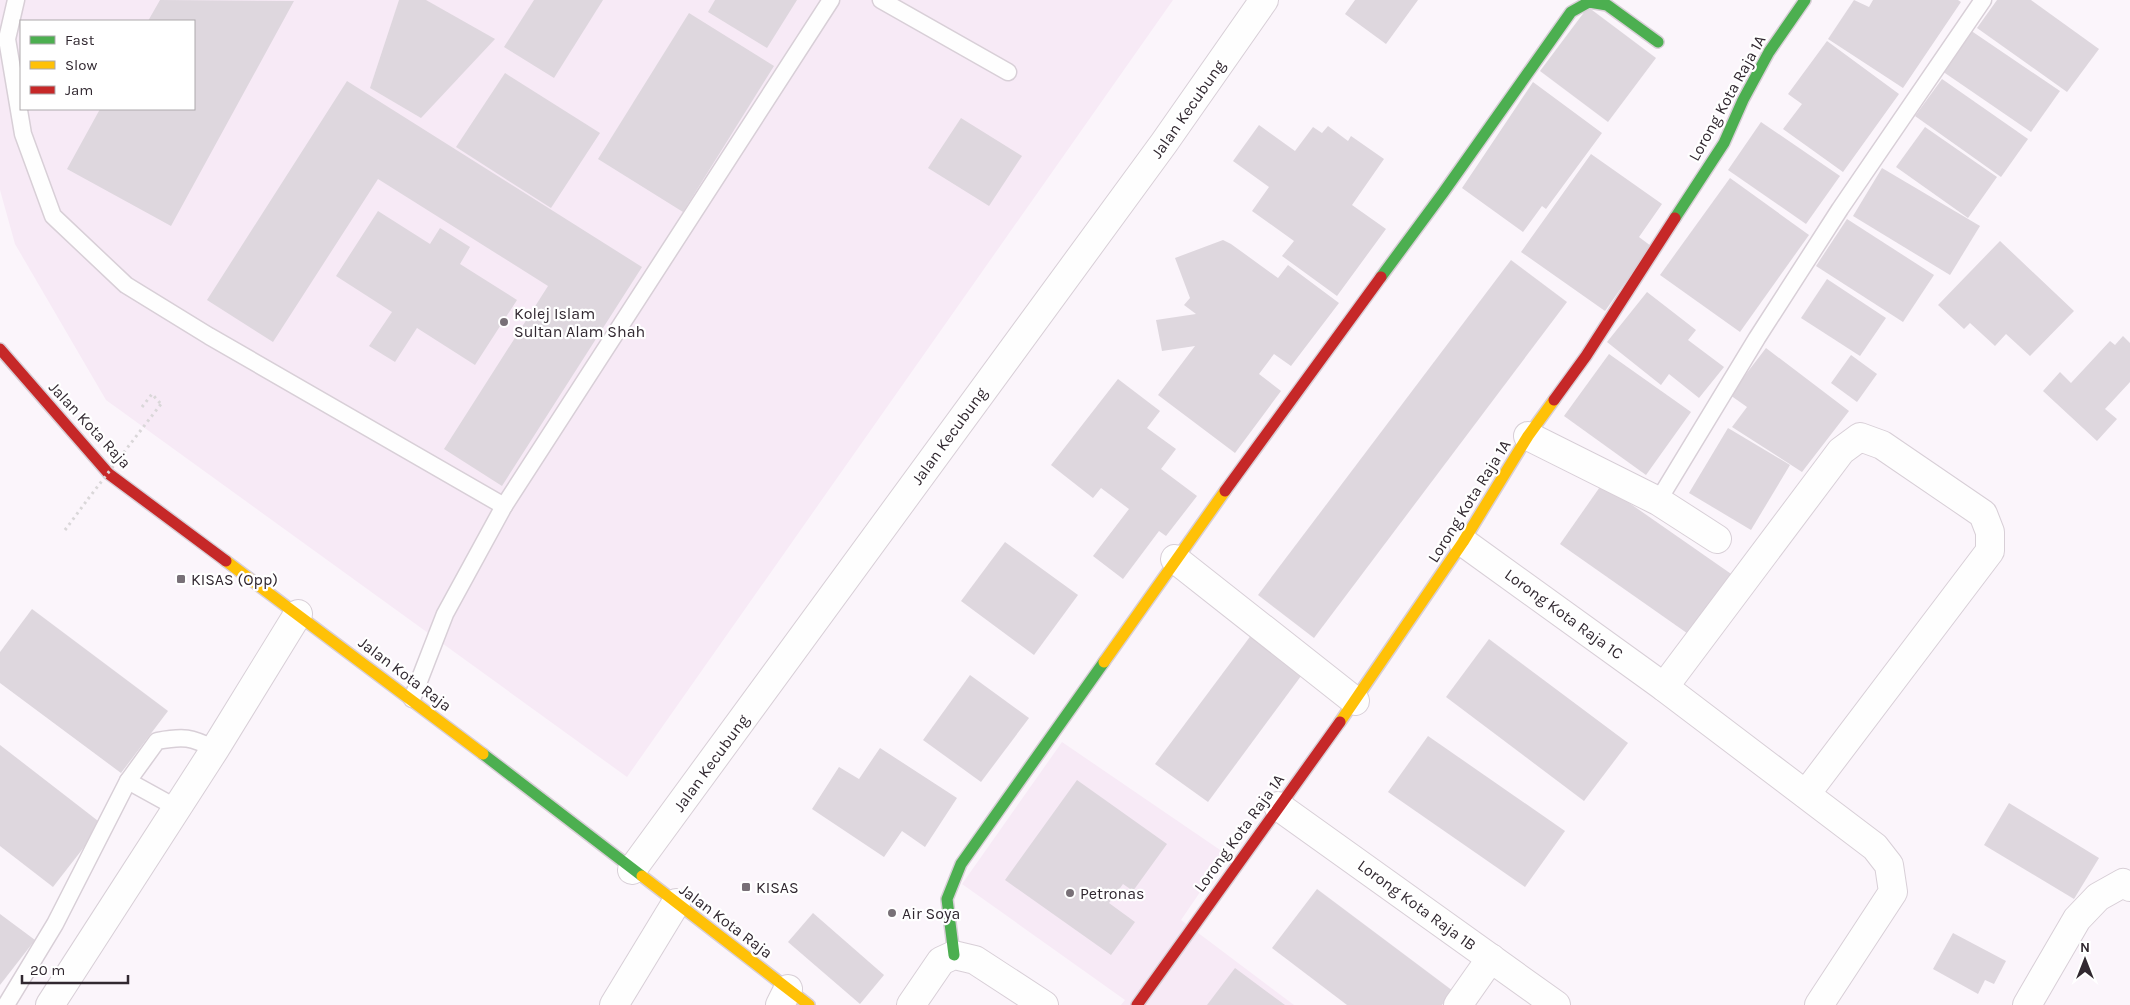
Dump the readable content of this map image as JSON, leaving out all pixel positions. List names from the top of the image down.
{
  "streets": {
    "street": [
      "Lorong Kota Raja 1A",
      "Jalan Kecubung",
      "Jalan Kota Raja",
      "Lorong Kota Raja 1C",
      "Lorong Kota Raja 1B"
    ]
  },
  "crossings": [
    ["Lorong Kota Raja 1A", "Lorong Kota Raja 1C"],
    ["Lorong Kota Raja 1A", "Lorong Kota Raja 1B"],
    ["Jalan Kecubung", "Jalan Kota Raja"]
  ],
  "places": {
    "other": ["Kolej Islam Sultan Alam Shah", "Petronas", "Air Soya"],
    "transit": ["KISAS (Opp)", "KISAS"]
  },
  "legend": ["Fast", "Slow", "Jam"],
  "scale_bar": "20 m",
  "north": "top"
}
